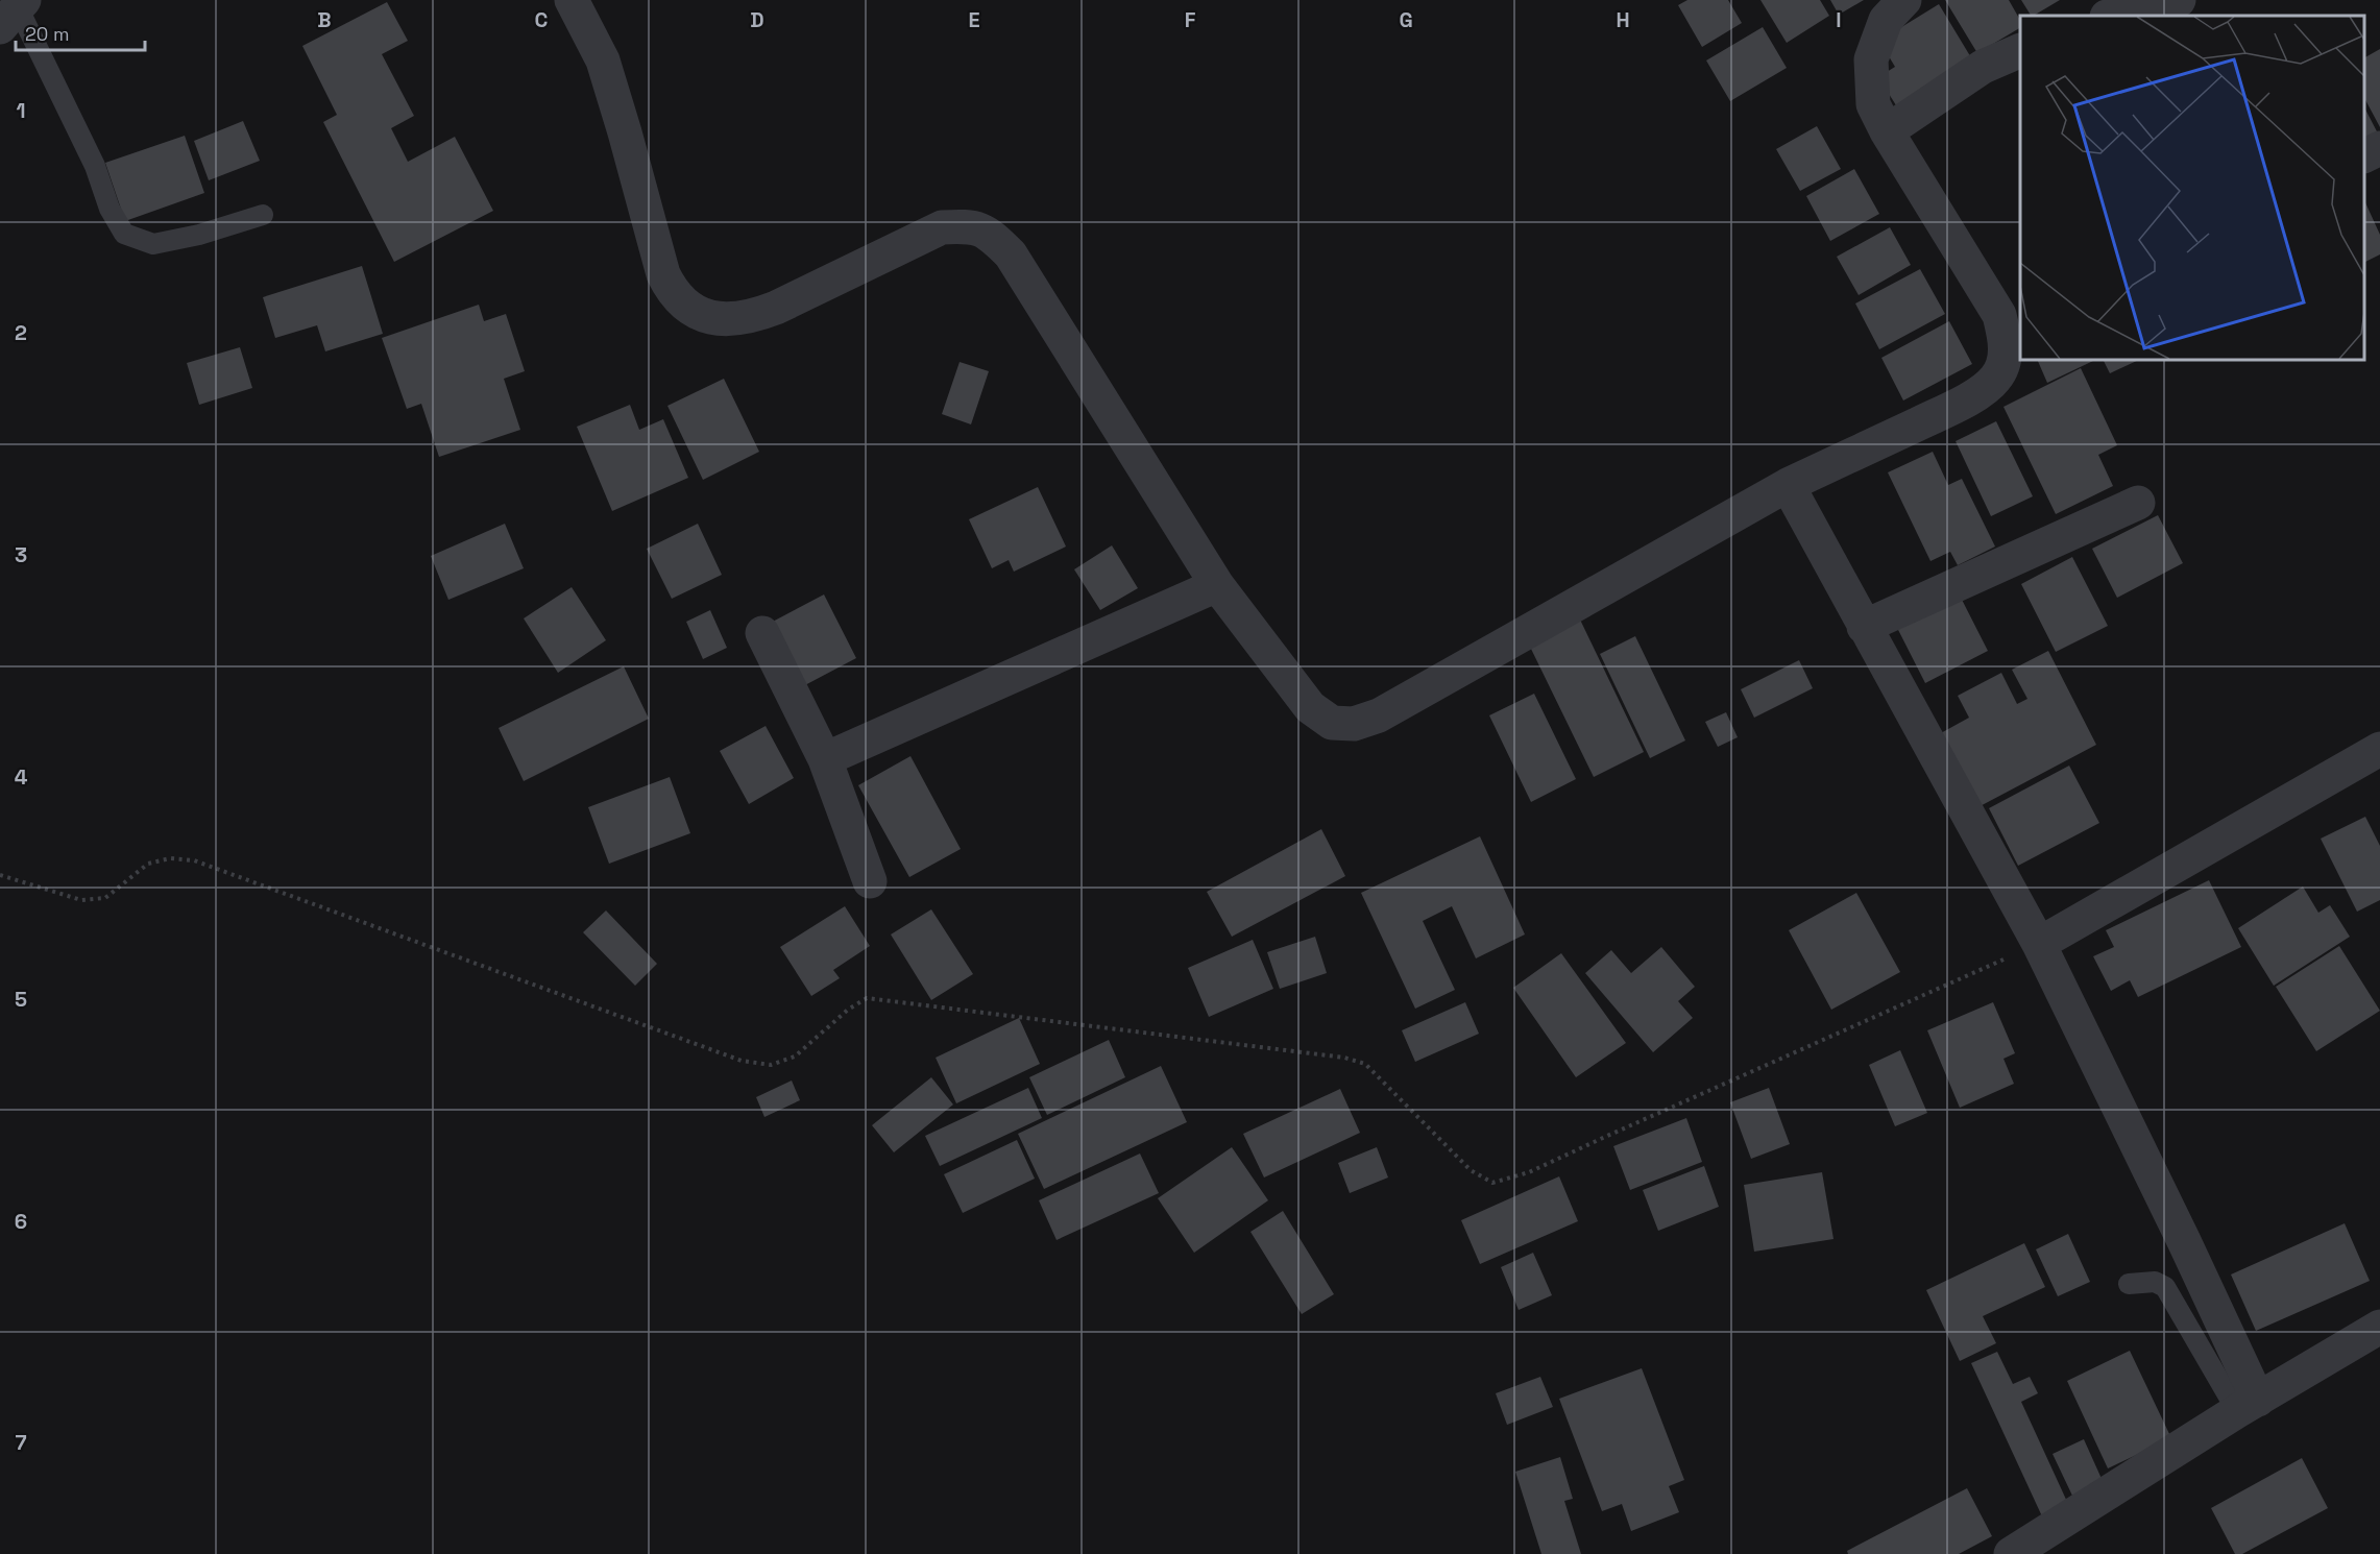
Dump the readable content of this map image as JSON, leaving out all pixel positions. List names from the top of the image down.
{
  "scale_bar": "20 m",
  "grid": {
    "columns": [
      "B",
      "C",
      "D",
      "E",
      "F",
      "G",
      "H",
      "I"
    ],
    "rows": [
      "1",
      "2",
      "3",
      "4",
      "5",
      "6",
      "7"
    ]
  }
}
